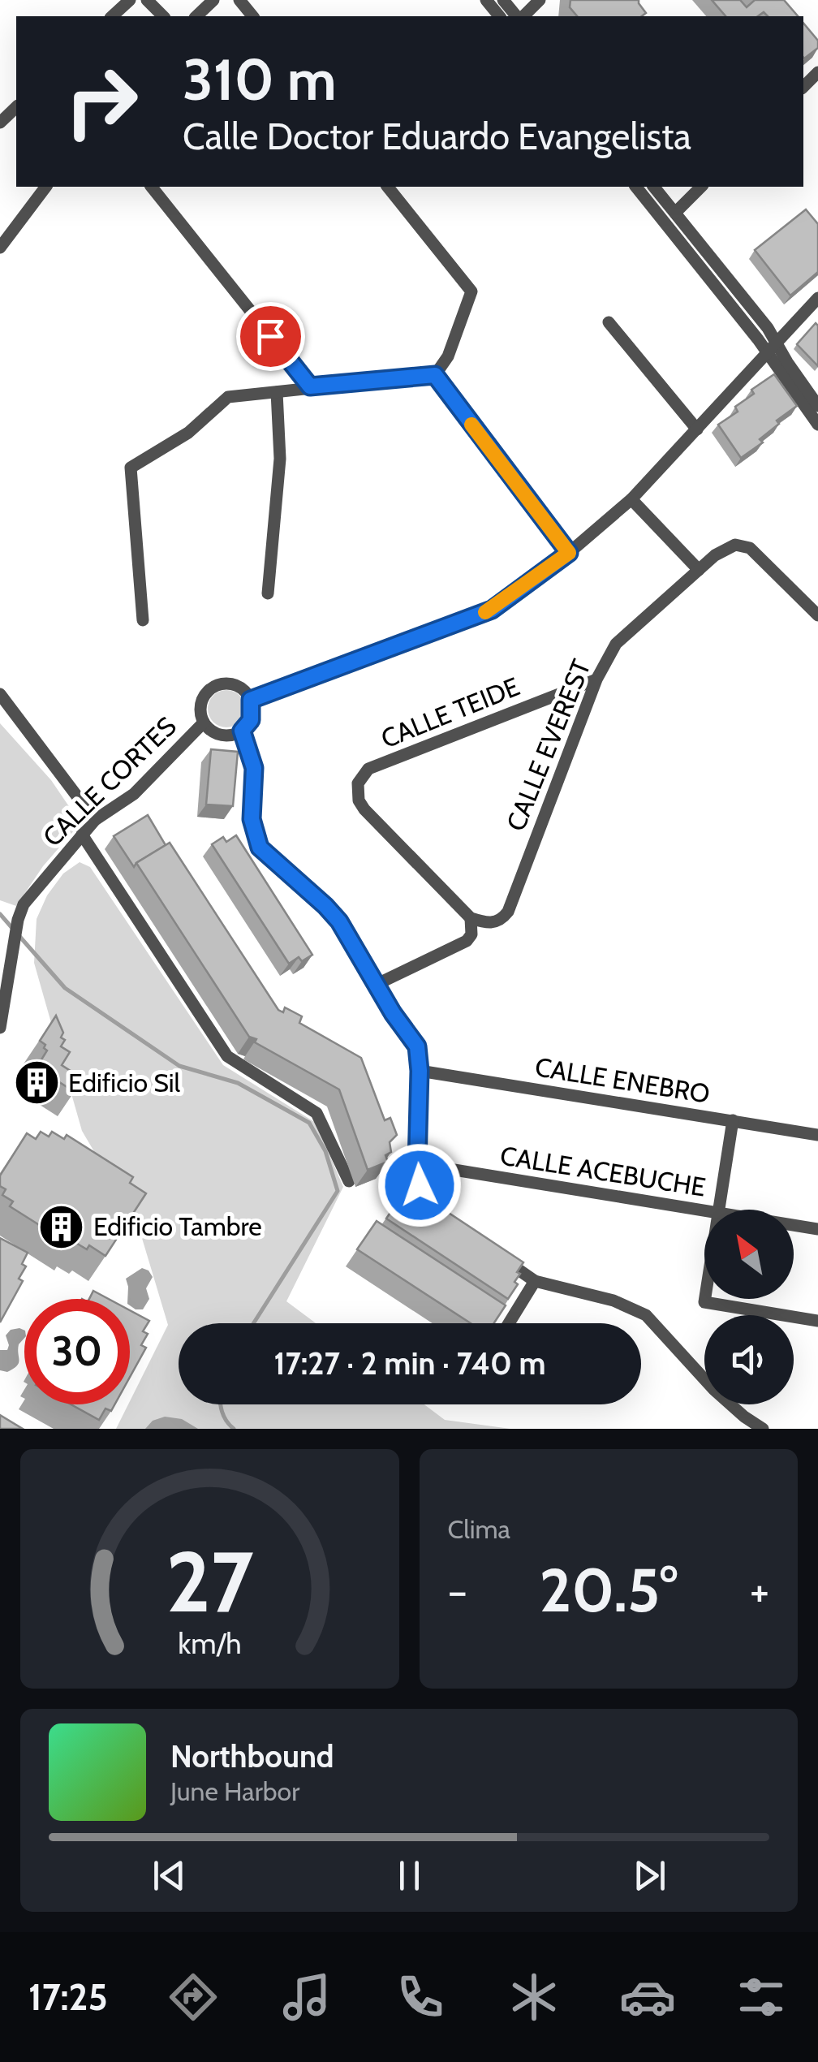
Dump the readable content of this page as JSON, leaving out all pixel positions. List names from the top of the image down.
{
  "streets": {
    "street": [
      "CALLE TEIDE",
      "CALLE EVEREST",
      "CALLE CORTES",
      "CALLE ENEBRO",
      "CALLE ACEBUCHE"
    ]
  },
  "crossings": [
    ["CALLE TEIDE", "CALLE EVEREST"]
  ],
  "places": {
    "building": ["Edificio Sil", "Edificio Tambre"]
  },
  "north": "top left",
  "page": {
    "turn": ["310 m", "Calle Doctor Eduardo Evangelista"],
    "limit": "30",
    "trip": "17:27 · 2 min · 740 m",
    "tile": "Clima",
    "heat": ["−", "20.5°", "+"],
    "song": ["Northbound", "June Harbor"],
    "tabs": "17:25",
    "gauge": ["27", "km/h"]
  }
}
